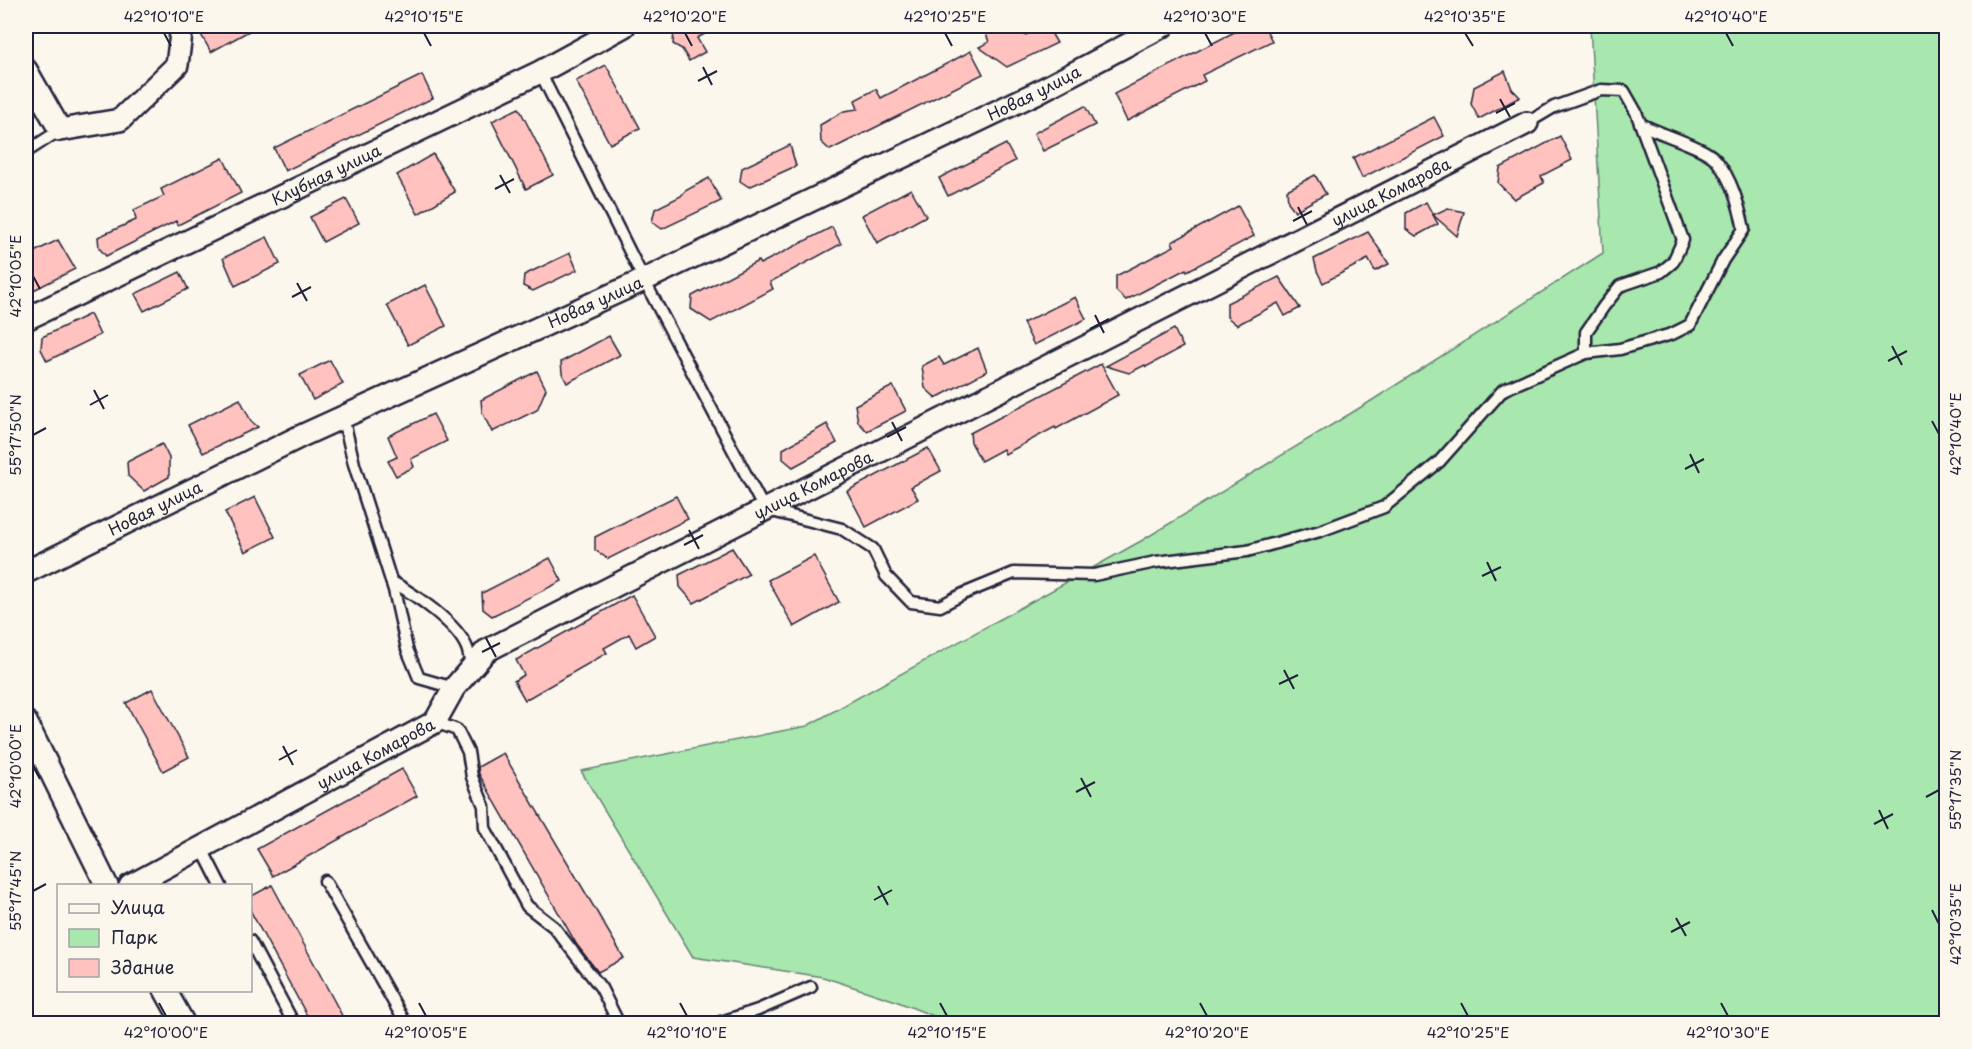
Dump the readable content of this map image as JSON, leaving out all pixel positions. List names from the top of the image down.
{
  "streets": {
    "street": ["Новая улица", "Клубная улица", "улица Комарова"]
  },
  "legend": ["Улица", "Парк", "Здание"],
  "coordinates": [
    "42°10'10\"E",
    "42°10'15\"E",
    "42°10'20\"E",
    "42°10'25\"E",
    "42°10'30\"E",
    "42°10'35\"E",
    "42°10'40\"E",
    "42°10'05\"E",
    "55°17'50\"N",
    "42°10'00\"E",
    "55°17'35\"N",
    "55°17'45\"N"
  ]
}
